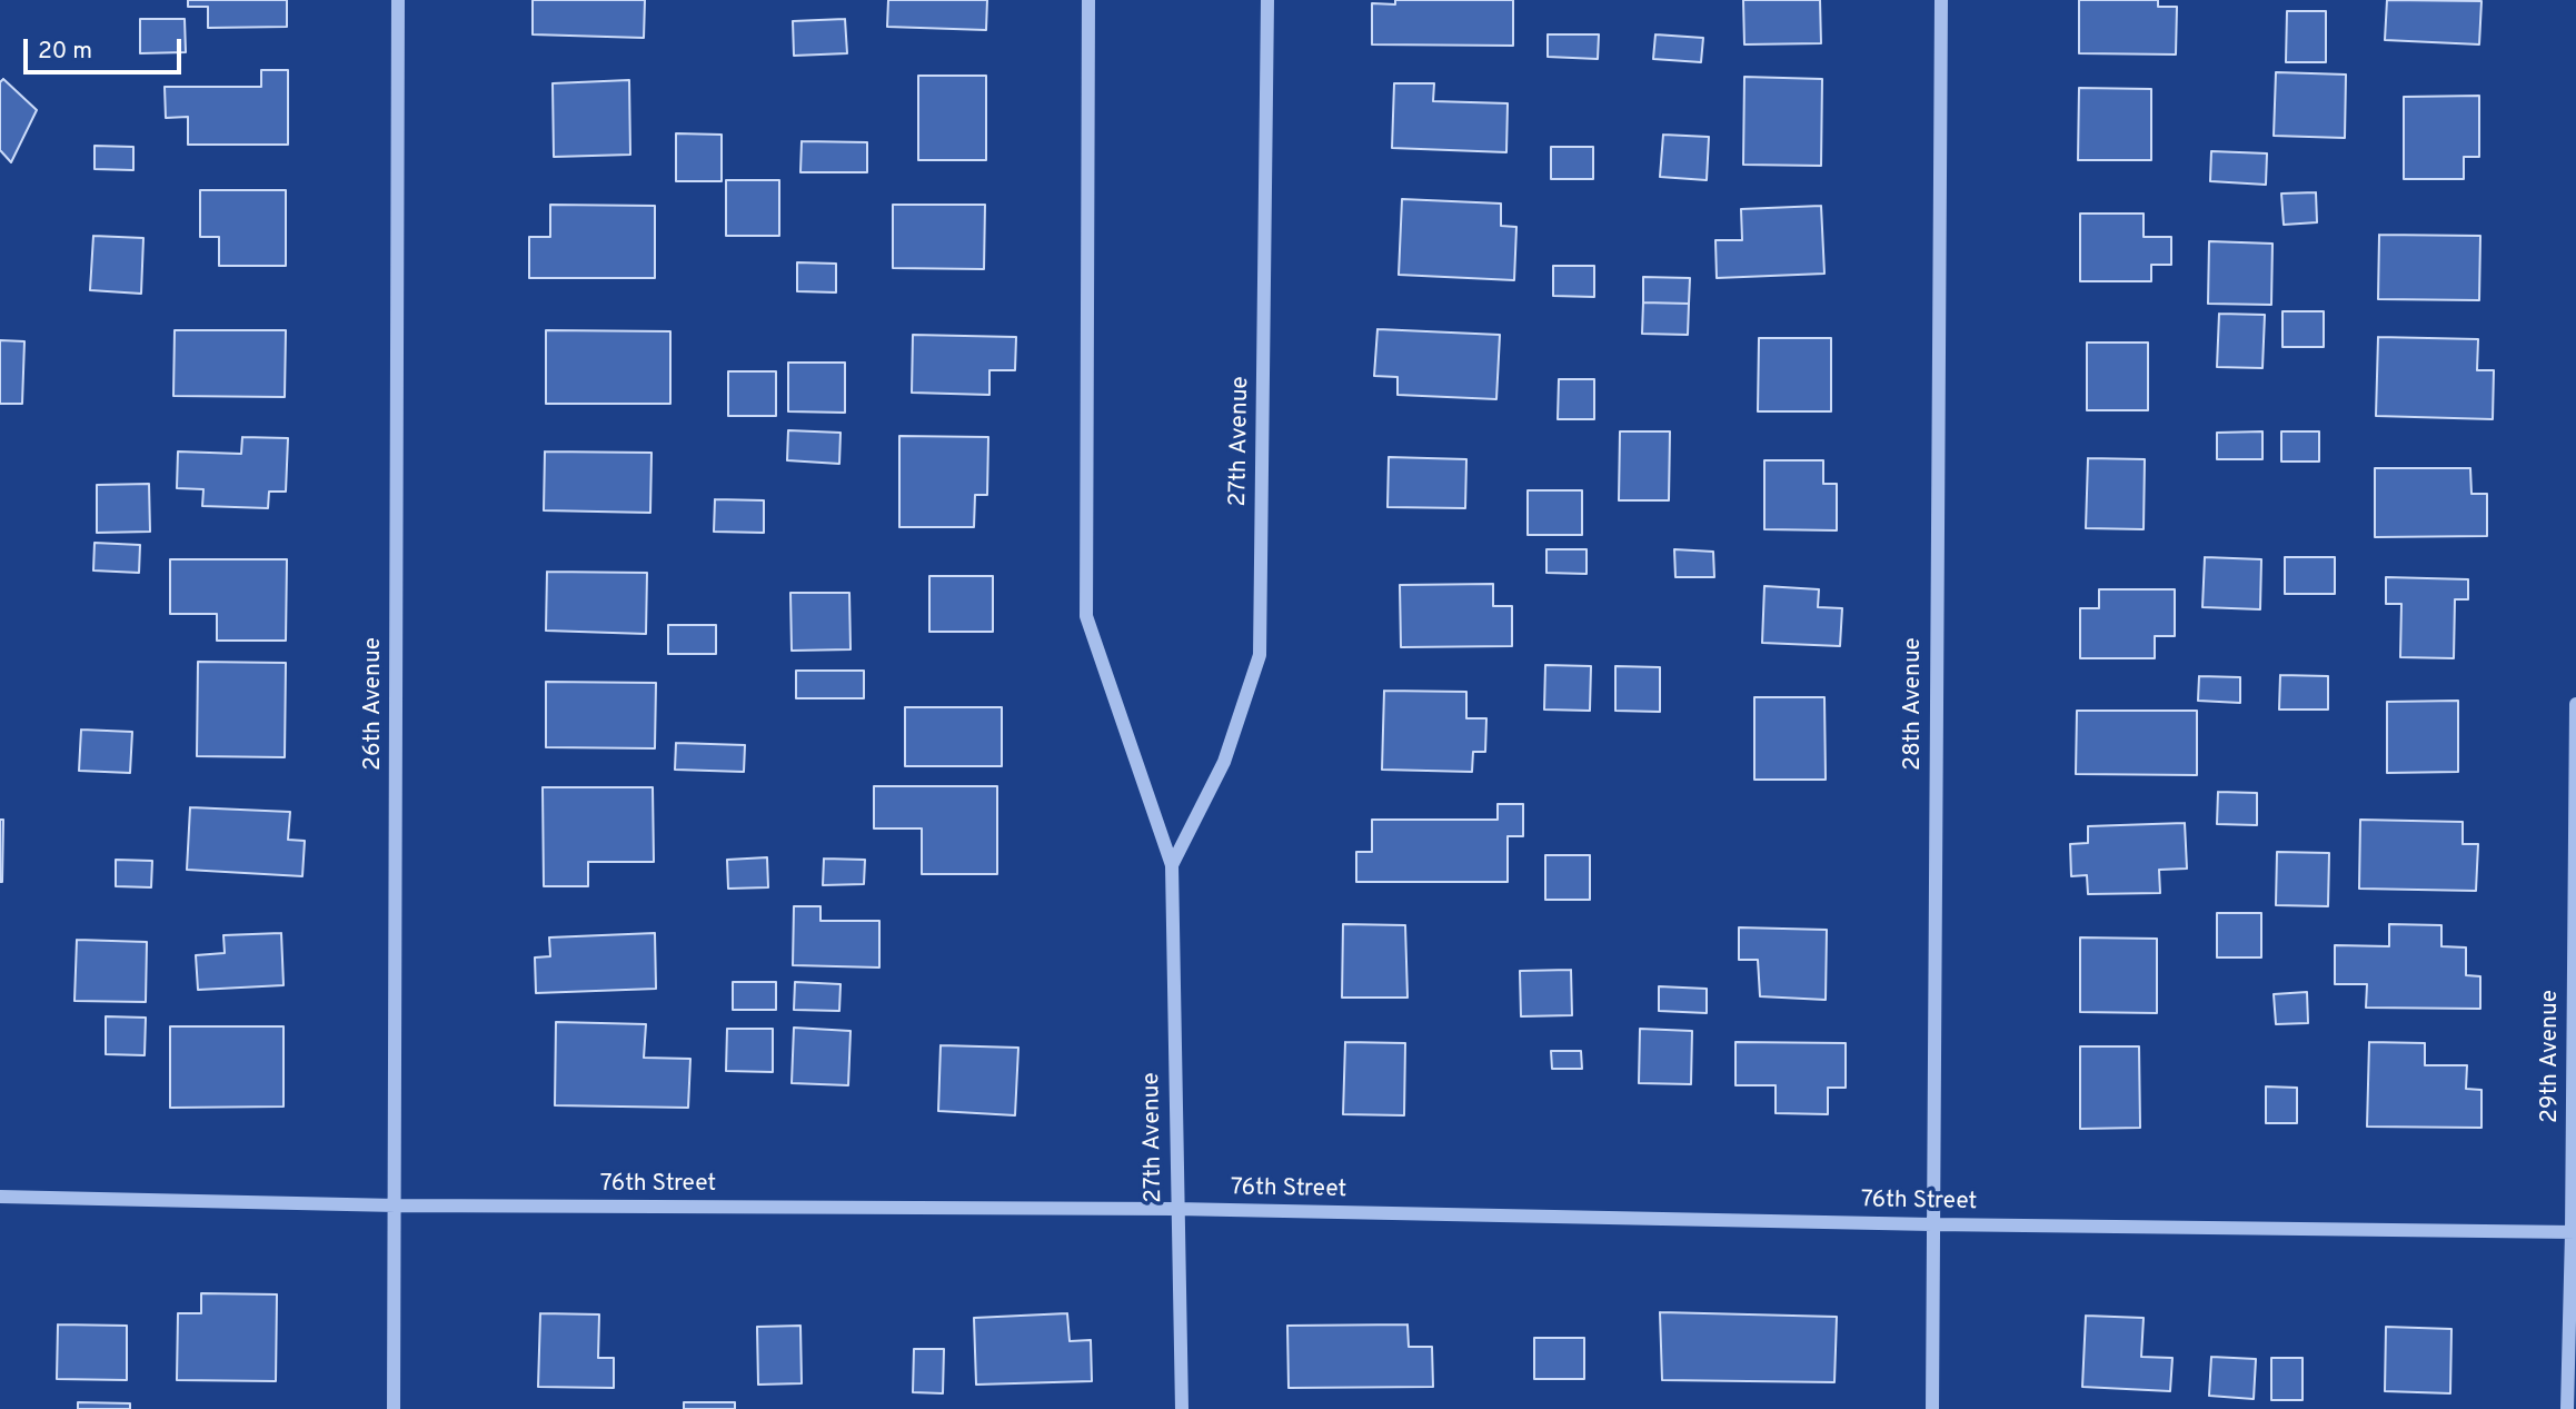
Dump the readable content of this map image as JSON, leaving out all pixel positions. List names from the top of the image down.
{
  "streets": {
    "street": [
      "27th Avenue",
      "26th Avenue",
      "28th Avenue",
      "29th Avenue",
      "76th Street"
    ]
  },
  "crossings": [
    ["27th Avenue", "76th Street"],
    ["26th Avenue", "76th Street"],
    ["28th Avenue", "76th Street"],
    ["29th Avenue", "76th Street"]
  ],
  "scale_bar": "20 m"
}
